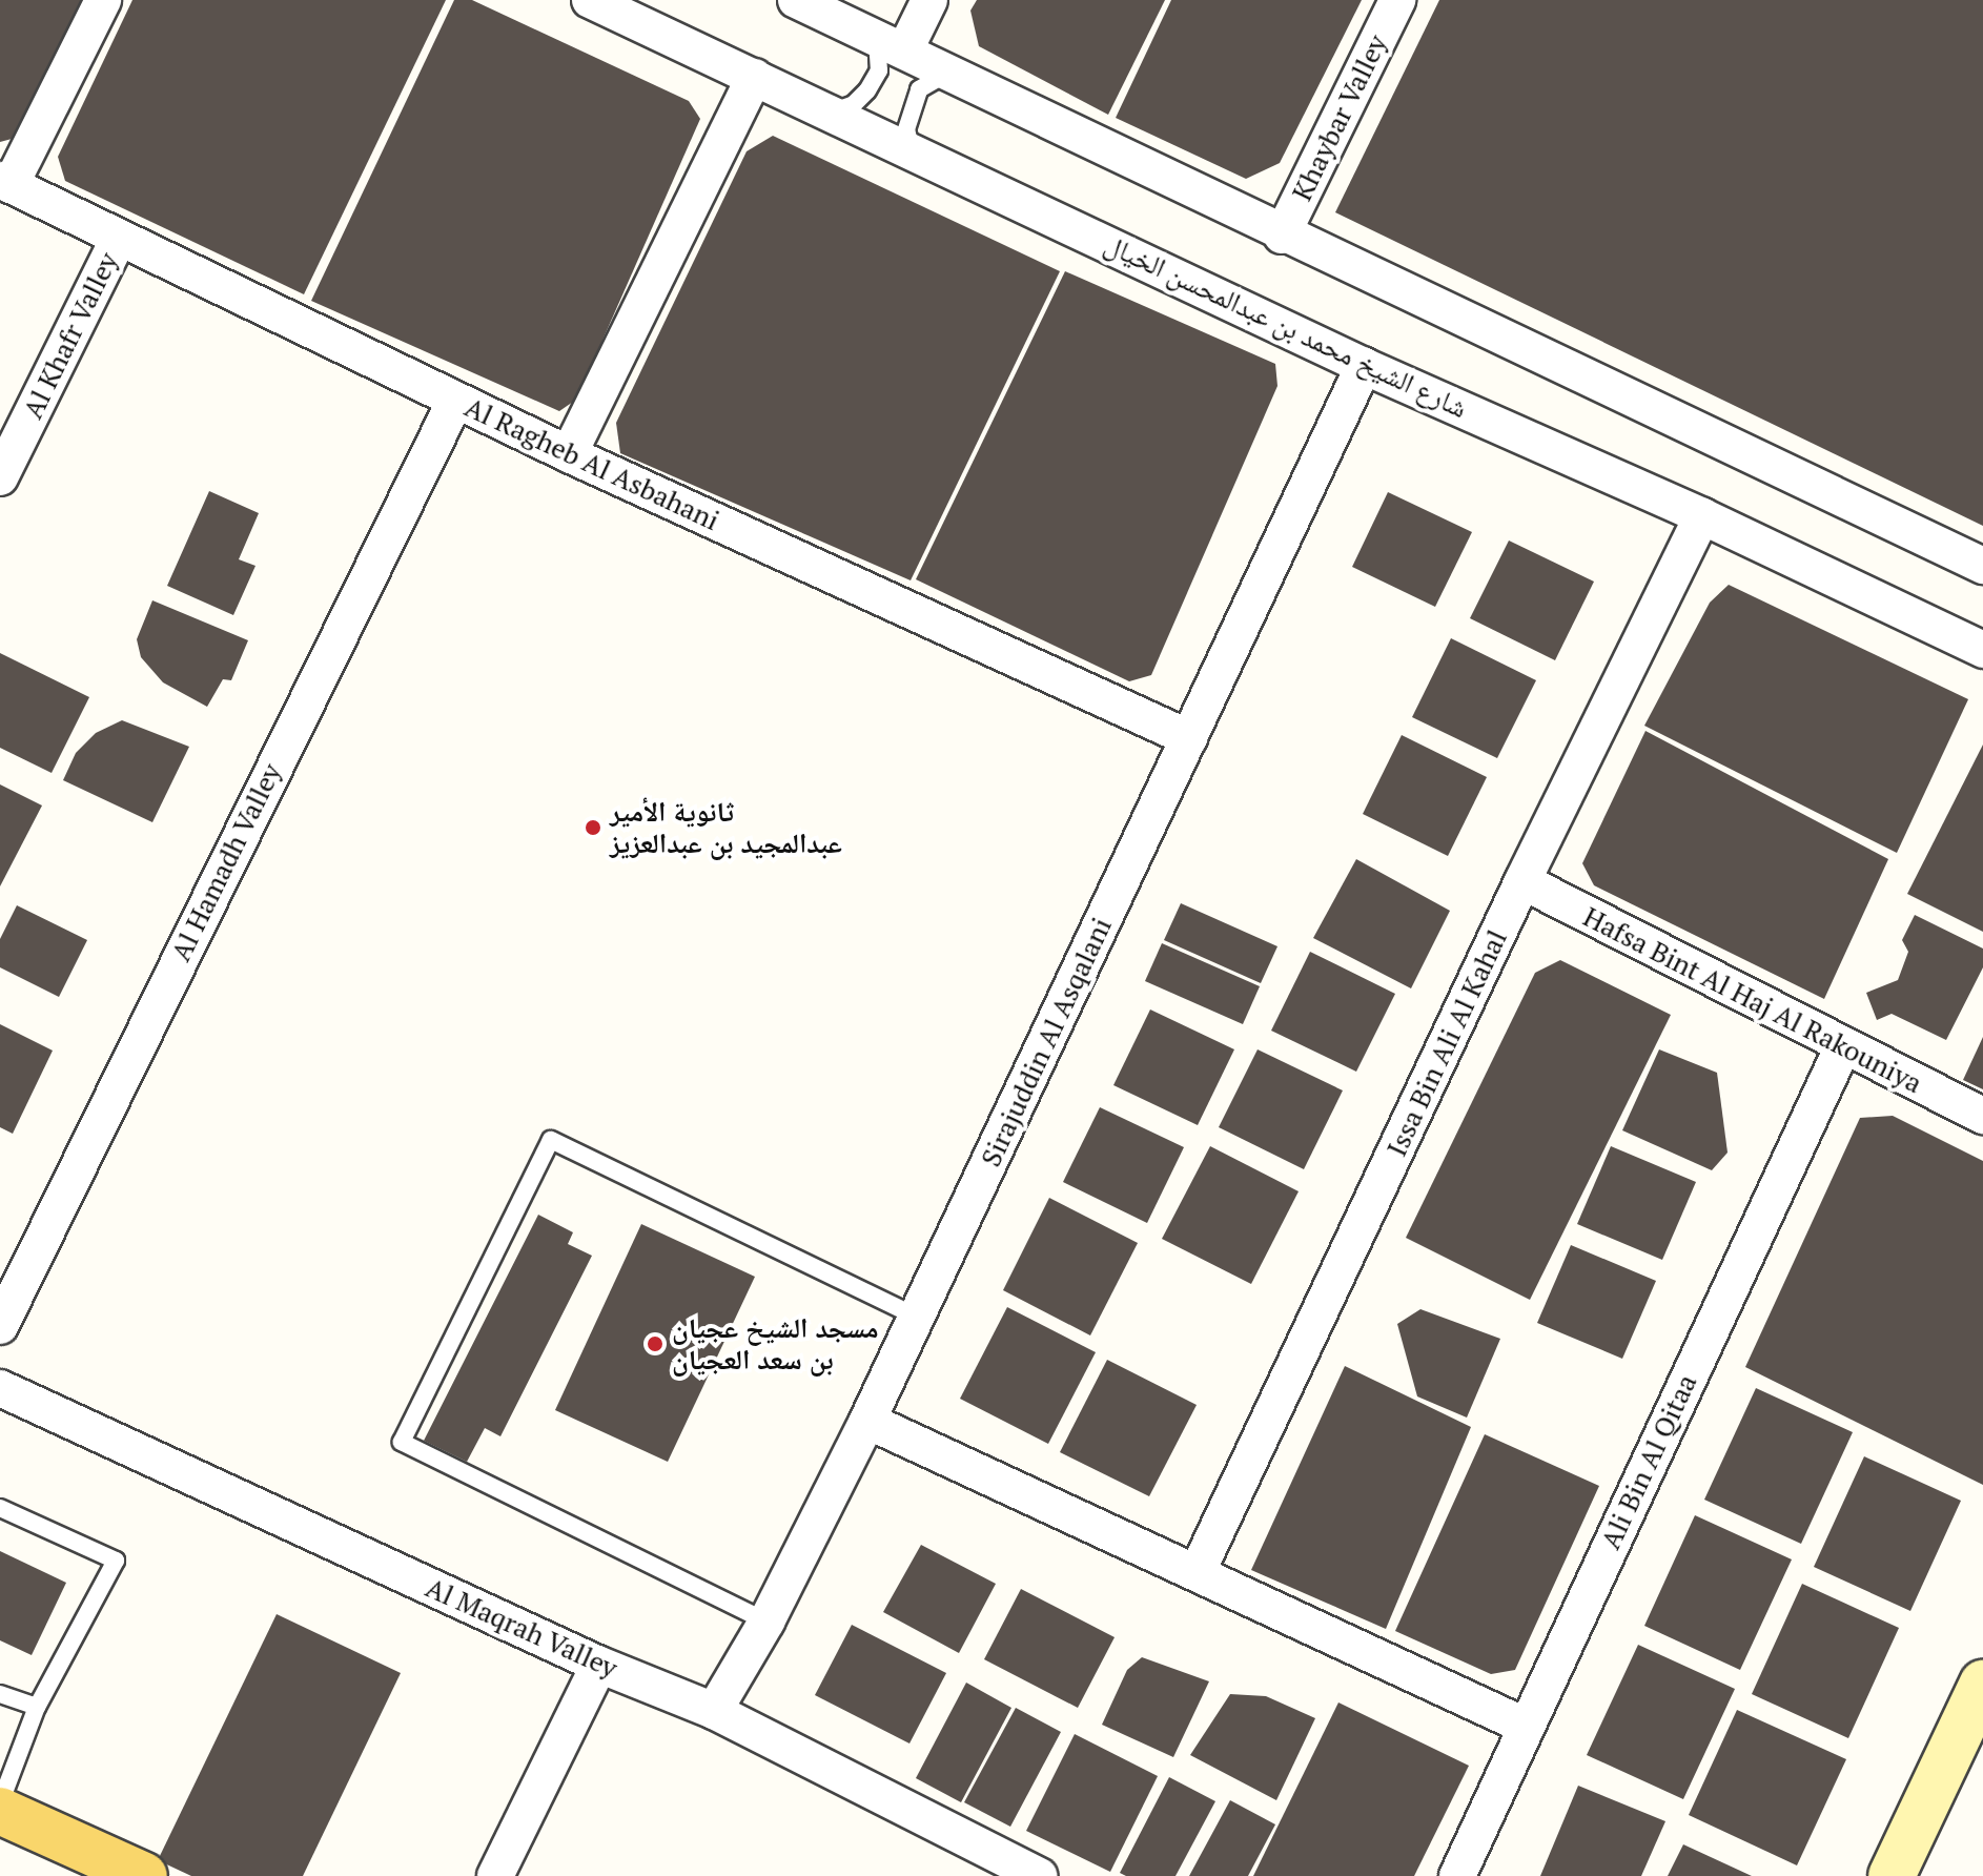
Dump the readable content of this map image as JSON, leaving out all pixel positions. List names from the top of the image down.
{
  "streets": {
    "street": [
      "Khaybar Valley",
      "شارع الشيخ محمد بن عبدالمحسن الخيال",
      "Al Khafr Valley",
      "Al Ragheb Al Asbahani",
      "Al Hamadh Valley",
      "Hafsa Bint Al Haj Al Rakouniya",
      "Sirajuddin Al Asqalani",
      "Issa Bin Ali Al Kahal",
      "Ali Bin Al Qitaa",
      "Al Maqrah Valley"
    ]
  },
  "crossings": [
    ["شارع الشيخ محمد بن عبدالمحسن الخيال", "Sirajuddin Al Asqalani"],
    ["شارع الشيخ محمد بن عبدالمحسن الخيال", "Issa Bin Ali Al Kahal"],
    ["Al Khafr Valley", "Al Ragheb Al Asbahani"],
    ["Al Ragheb Al Asbahani", "Al Hamadh Valley"],
    ["Al Ragheb Al Asbahani", "Sirajuddin Al Asqalani"],
    ["Hafsa Bint Al Haj Al Rakouniya", "Issa Bin Ali Al Kahal"],
    ["Hafsa Bint Al Haj Al Rakouniya", "Ali Bin Al Qitaa"],
    ["Sirajuddin Al Asqalani", "Al Maqrah Valley"]
  ],
  "places": ["ثانوية الأمير عبدالمجيد بن عبدالعزيز", "مسجد الشيخ عجيان بن سعد العجيان"]
}
